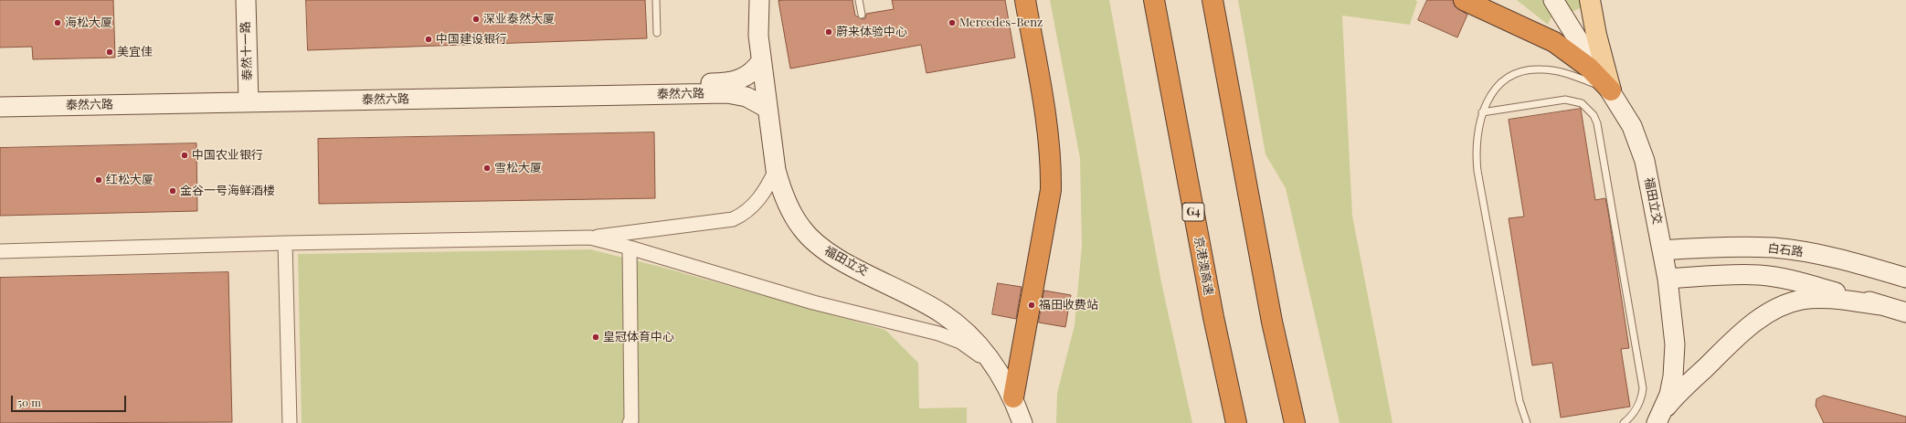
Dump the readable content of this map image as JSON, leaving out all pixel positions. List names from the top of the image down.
{
  "streets": {
    "highway": ["G4", "京港澳高速"],
    "street": [
      "泰然十一路",
      "泰然六路",
      "福田立交",
      "白石路"
    ]
  },
  "crossings": [
    ["泰然十一路", "泰然六路"],
    ["泰然六路", "福田立交"],
    ["福田立交", "白石路"]
  ],
  "places": [
    "深业泰然大厦",
    "海松大厦",
    "Mercedes-Benz",
    "蔚来体验中心",
    "中国建设银行",
    "美宜佳",
    "中国农业银行",
    "雪松大厦",
    "红松大厦",
    "金谷一号海鲜酒楼",
    "福田收费站",
    "皇冠体育中心"
  ],
  "scale_bar": "50 m"
}
